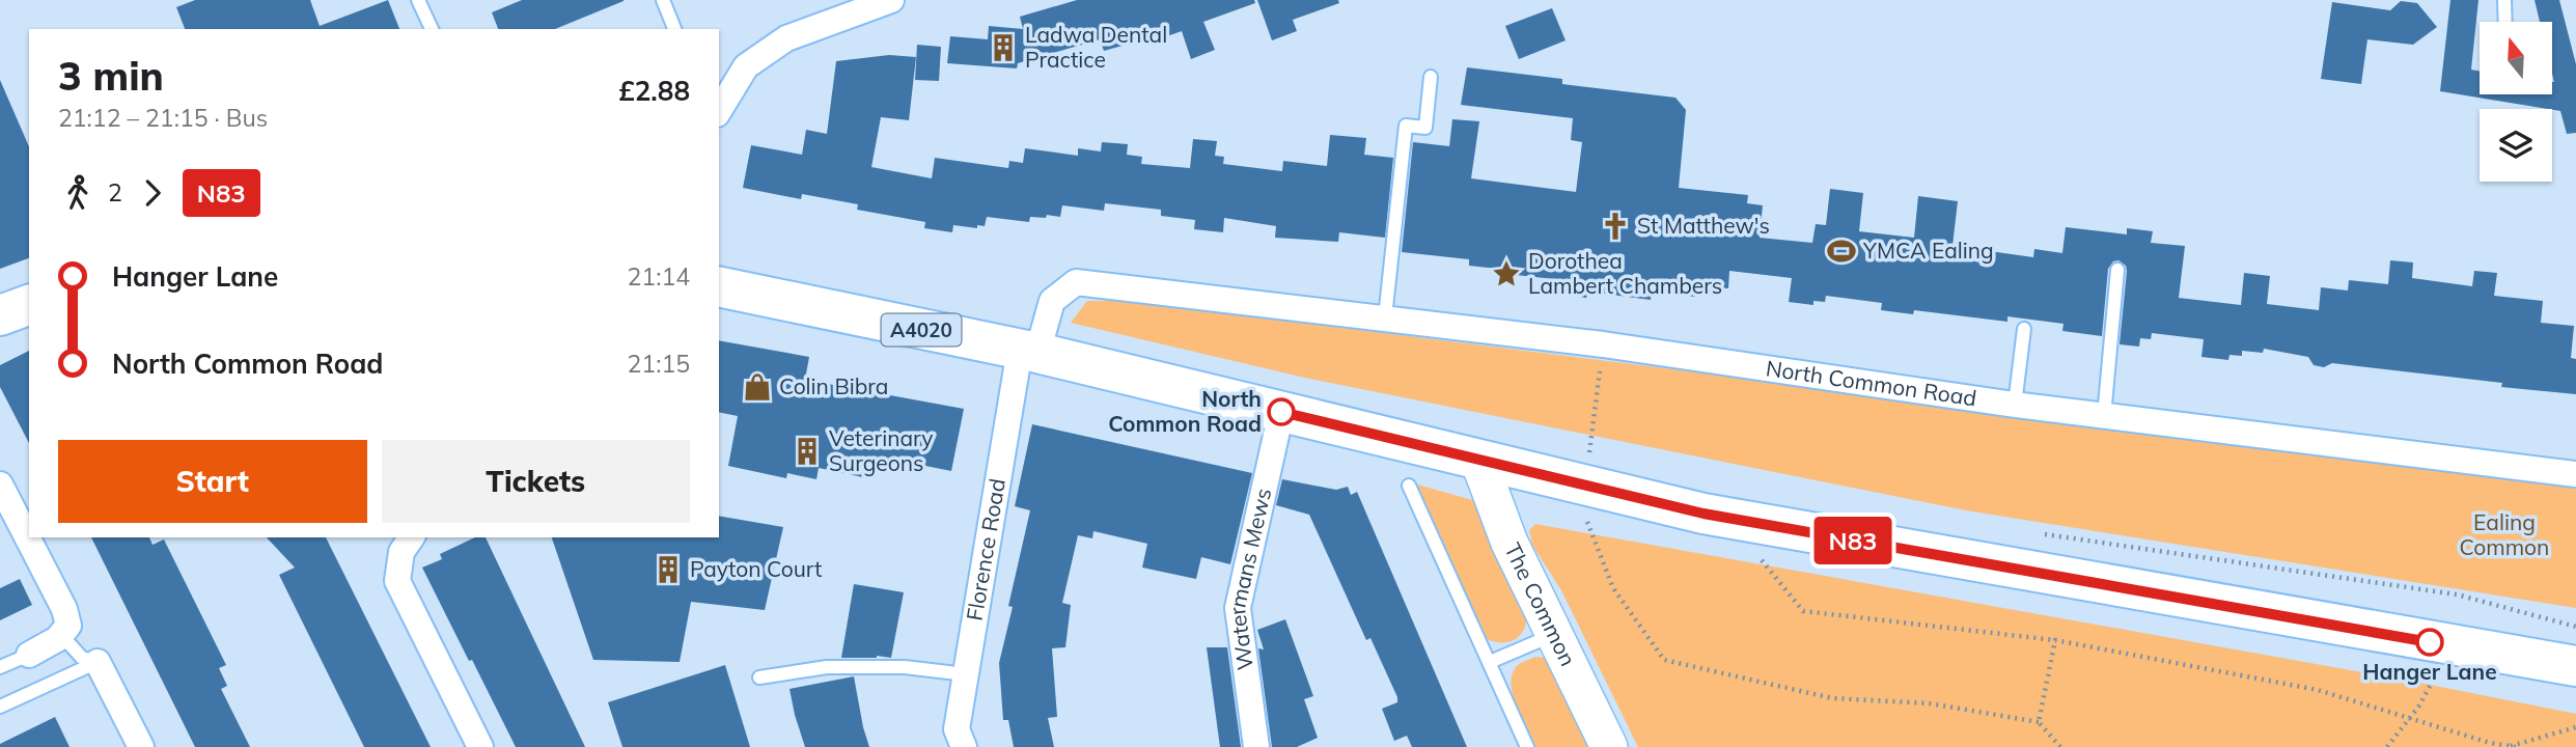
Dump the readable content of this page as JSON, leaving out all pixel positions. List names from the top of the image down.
{
  "streets": {
    "main road": ["A4020"],
    "street": [
      "North Common Road",
      "Florence Road",
      "Watermans Mews",
      "The Common"
    ]
  },
  "crossings": [
    ["A4020", "North Common Road"],
    ["A4020", "Florence Road"],
    ["A4020", "Watermans Mews"],
    ["A4020", "The Common"],
    ["North Common Road", "Florence Road"]
  ],
  "parks": ["Ealing Common"],
  "places": {
    "building": ["Ladwa Dental Practice", "Veterinary Surgeons", "Payton Court"],
    "church": ["St Matthew's"],
    "sports": ["YMCA Ealing"],
    "place": ["Dorothea Lambert Chambers"],
    "shop": ["Colin Bibra"],
    "other": ["North Common Road", "Hanger Lane"]
  },
  "lines": ["bus line N83"],
  "north": "top",
  "page": {
    "on_map": "N83",
    "heading": ["3 min", "21:12 – 21:15 · Bus", "£2.88"],
    "legs": ["2", "N83"],
    "list": [
      {
        "name": "Hanger Lane",
        "value": "21:14"
      },
      {
        "name": "North Common Road",
        "value": "21:15"
      }
    ],
    "buttons": ["Start", "Tickets"]
  }
}
